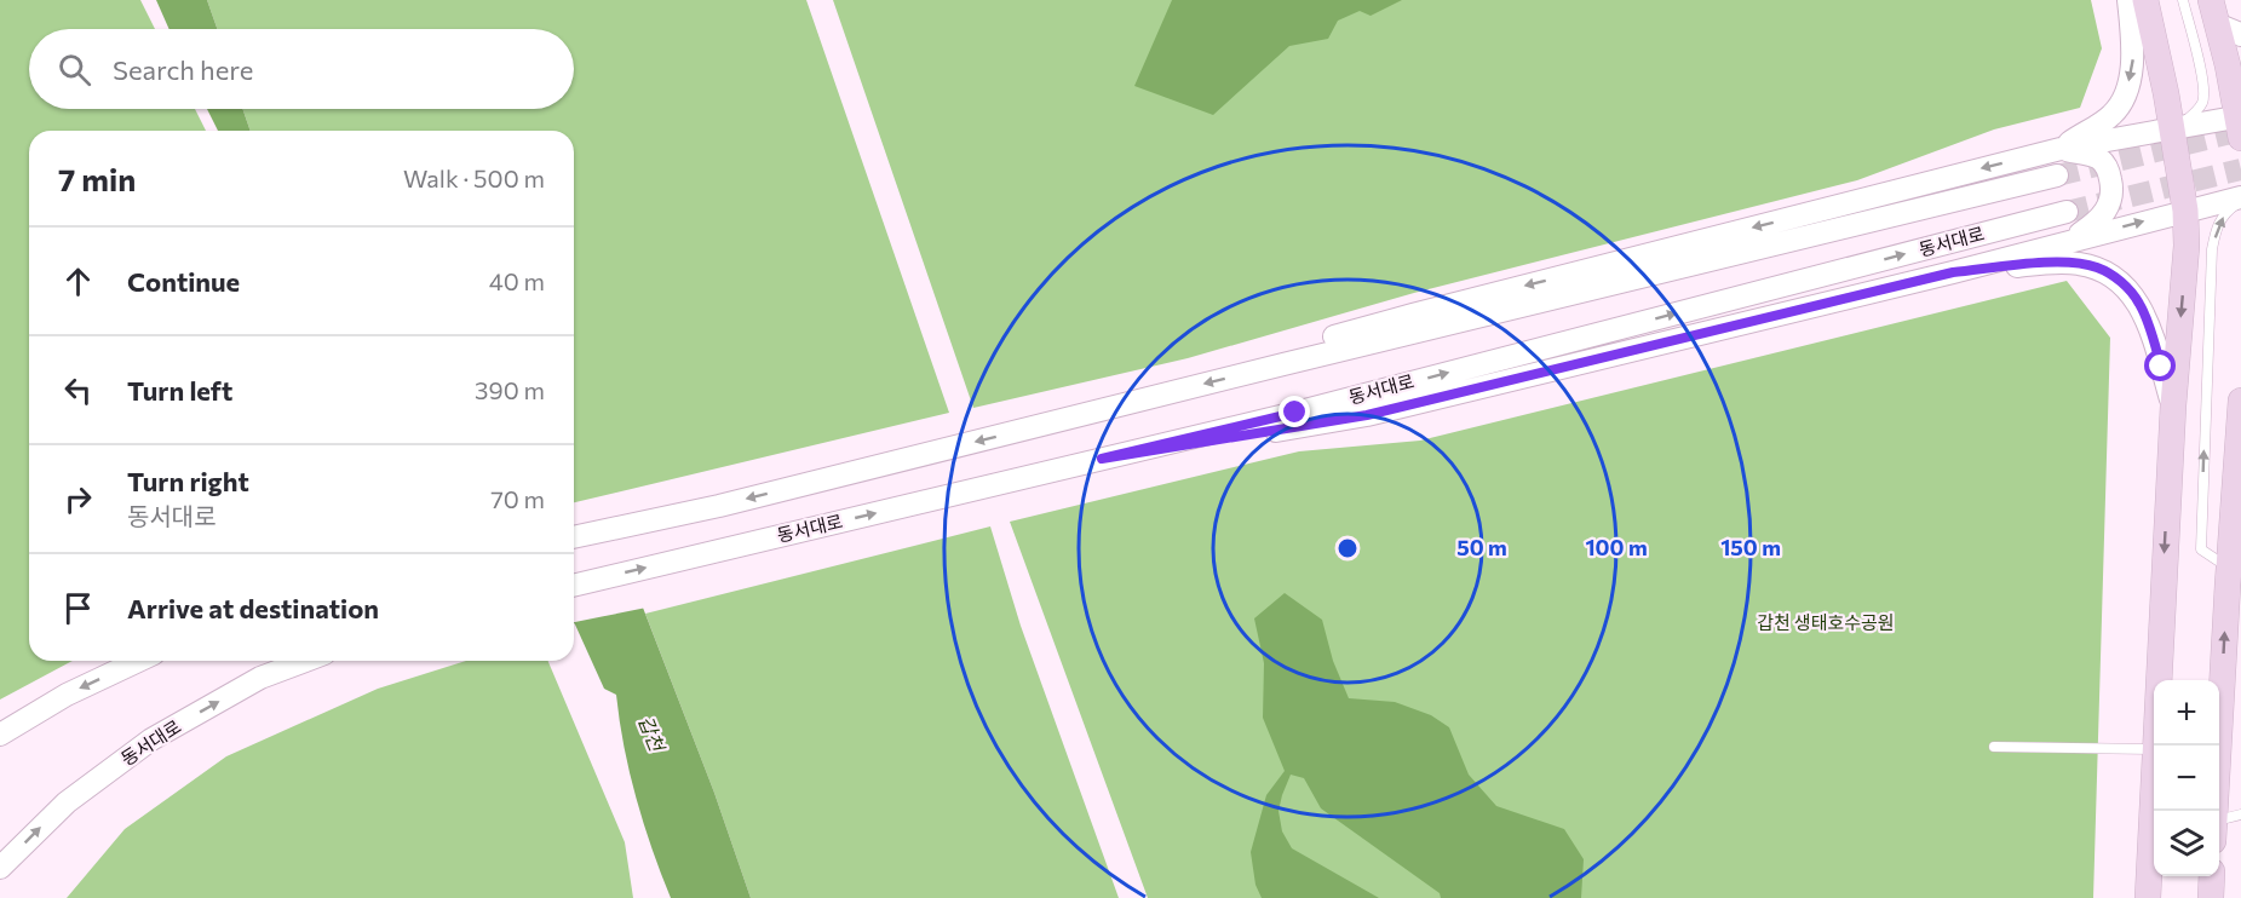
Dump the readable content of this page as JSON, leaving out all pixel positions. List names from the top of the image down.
{
  "streets": {
    "street": ["동서대로"]
  },
  "water": ["갑천"],
  "parks": ["갑천 생태호수공원"],
  "page": {
    "search": "Search here",
    "heading": ["7 min", "Walk · 500 m"],
    "list": [
      ["Continue", "40 m"],
      ["Turn left", "390 m"],
      ["Turn right", "동서대로", "70 m"],
      "Arrive at destination"
    ],
    "map_buttons": ["+", "−"]
  },
  "rings": ["50 m", "100 m", "150 m"]
}
